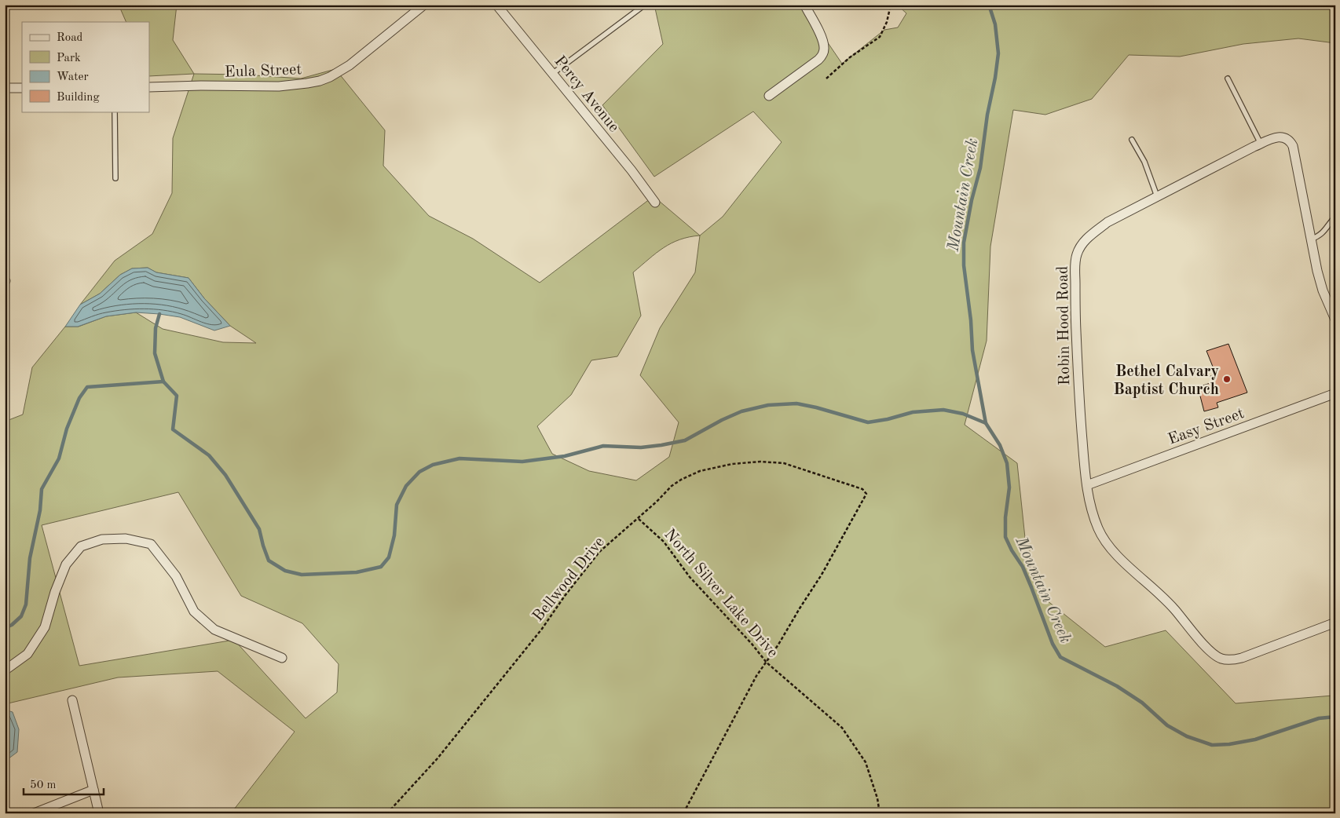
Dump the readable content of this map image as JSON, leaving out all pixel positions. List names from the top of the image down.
{
  "streets": {
    "street": [
      "Eula Street",
      "Percy Avenue",
      "Robin Hood Road",
      "Easy Street"
    ],
    "path": ["Bellwood Drive", "North Silver Lake Drive"]
  },
  "crossings": [
    ["Robin Hood Road", "Easy Street"],
    ["Bellwood Drive", "North Silver Lake Drive"]
  ],
  "water": ["Mountain Creek"],
  "places": ["Bethel Calvary Baptist Church"],
  "legend": [
    "Road",
    "Park",
    "Water",
    "Building"
  ],
  "scale_bar": "50 m"
}
